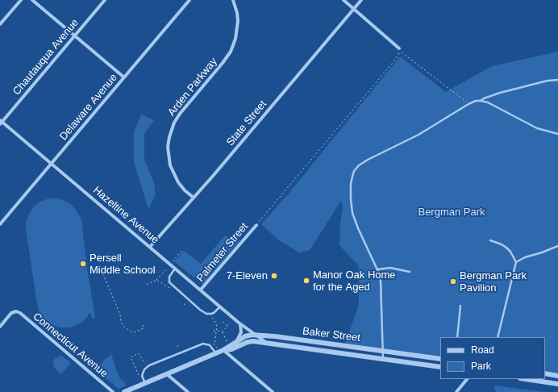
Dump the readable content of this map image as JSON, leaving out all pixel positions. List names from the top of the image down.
{
  "streets": {
    "street": [
      "Chautauqua Avenue",
      "Arden Parkway",
      "Delaware Avenue",
      "State Street",
      "Hazeltine Avenue",
      "Palmeter Street",
      "Baker Street",
      "Connecticut Avenue"
    ]
  },
  "crossings": [
    ["Chautauqua Avenue", "Hazeltine Avenue"],
    ["Arden Parkway", "State Street"],
    ["Delaware Avenue", "Hazeltine Avenue"],
    ["State Street", "Hazeltine Avenue"],
    ["Hazeltine Avenue", "Palmeter Street"],
    ["Hazeltine Avenue", "Baker Street"]
  ],
  "parks": ["Bergman Park"],
  "places": [
    "Persell Middle School",
    "7-Eleven",
    "Manor Oak Home for the Aged",
    "Bergman Park Pavilion"
  ],
  "legend": ["Road", "Park"]
}
